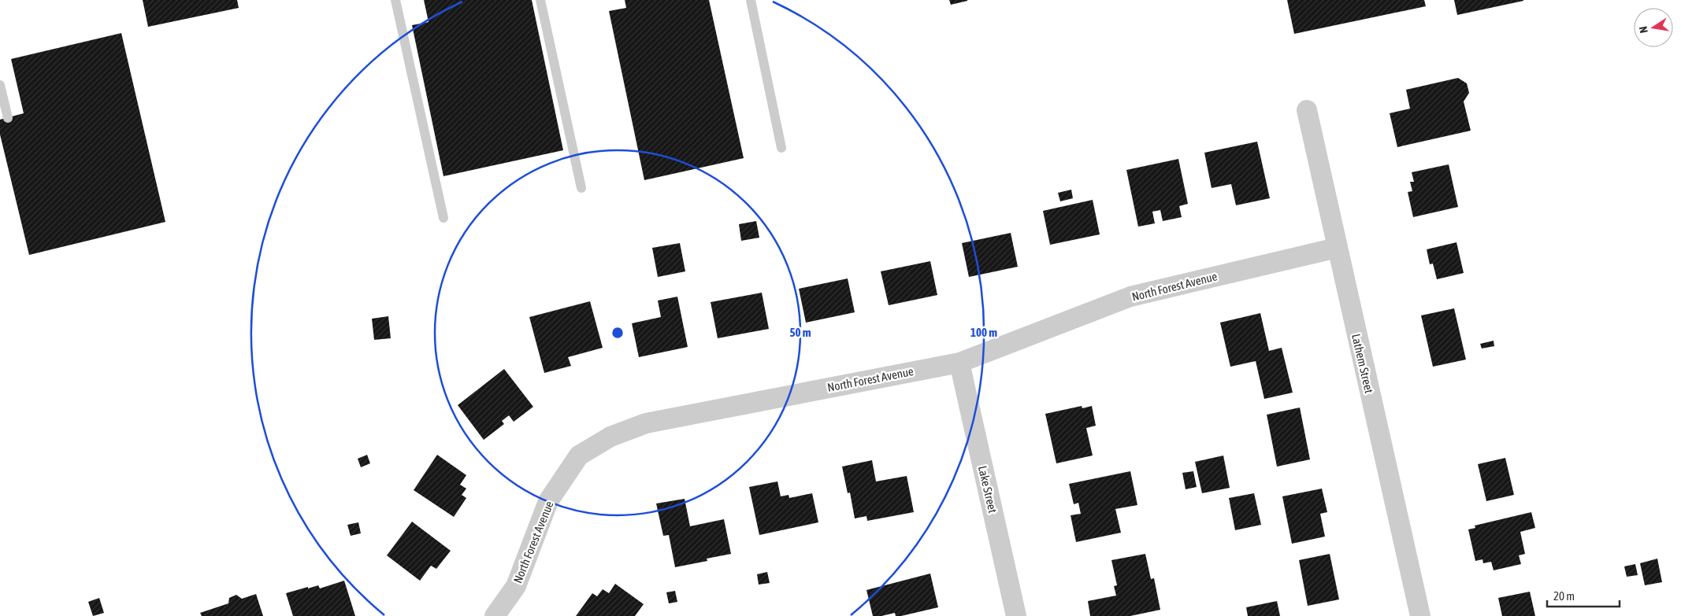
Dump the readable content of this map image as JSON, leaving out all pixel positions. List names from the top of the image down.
{
  "streets": {
    "street": ["North Forest Avenue", "Lathem Street", "Lake Street"]
  },
  "crossings": [
    ["North Forest Avenue", "Lathem Street"],
    ["North Forest Avenue", "Lake Street"]
  ],
  "scale_bar": "20 m",
  "north": "left",
  "rings": ["50 m", "100 m"]
}
